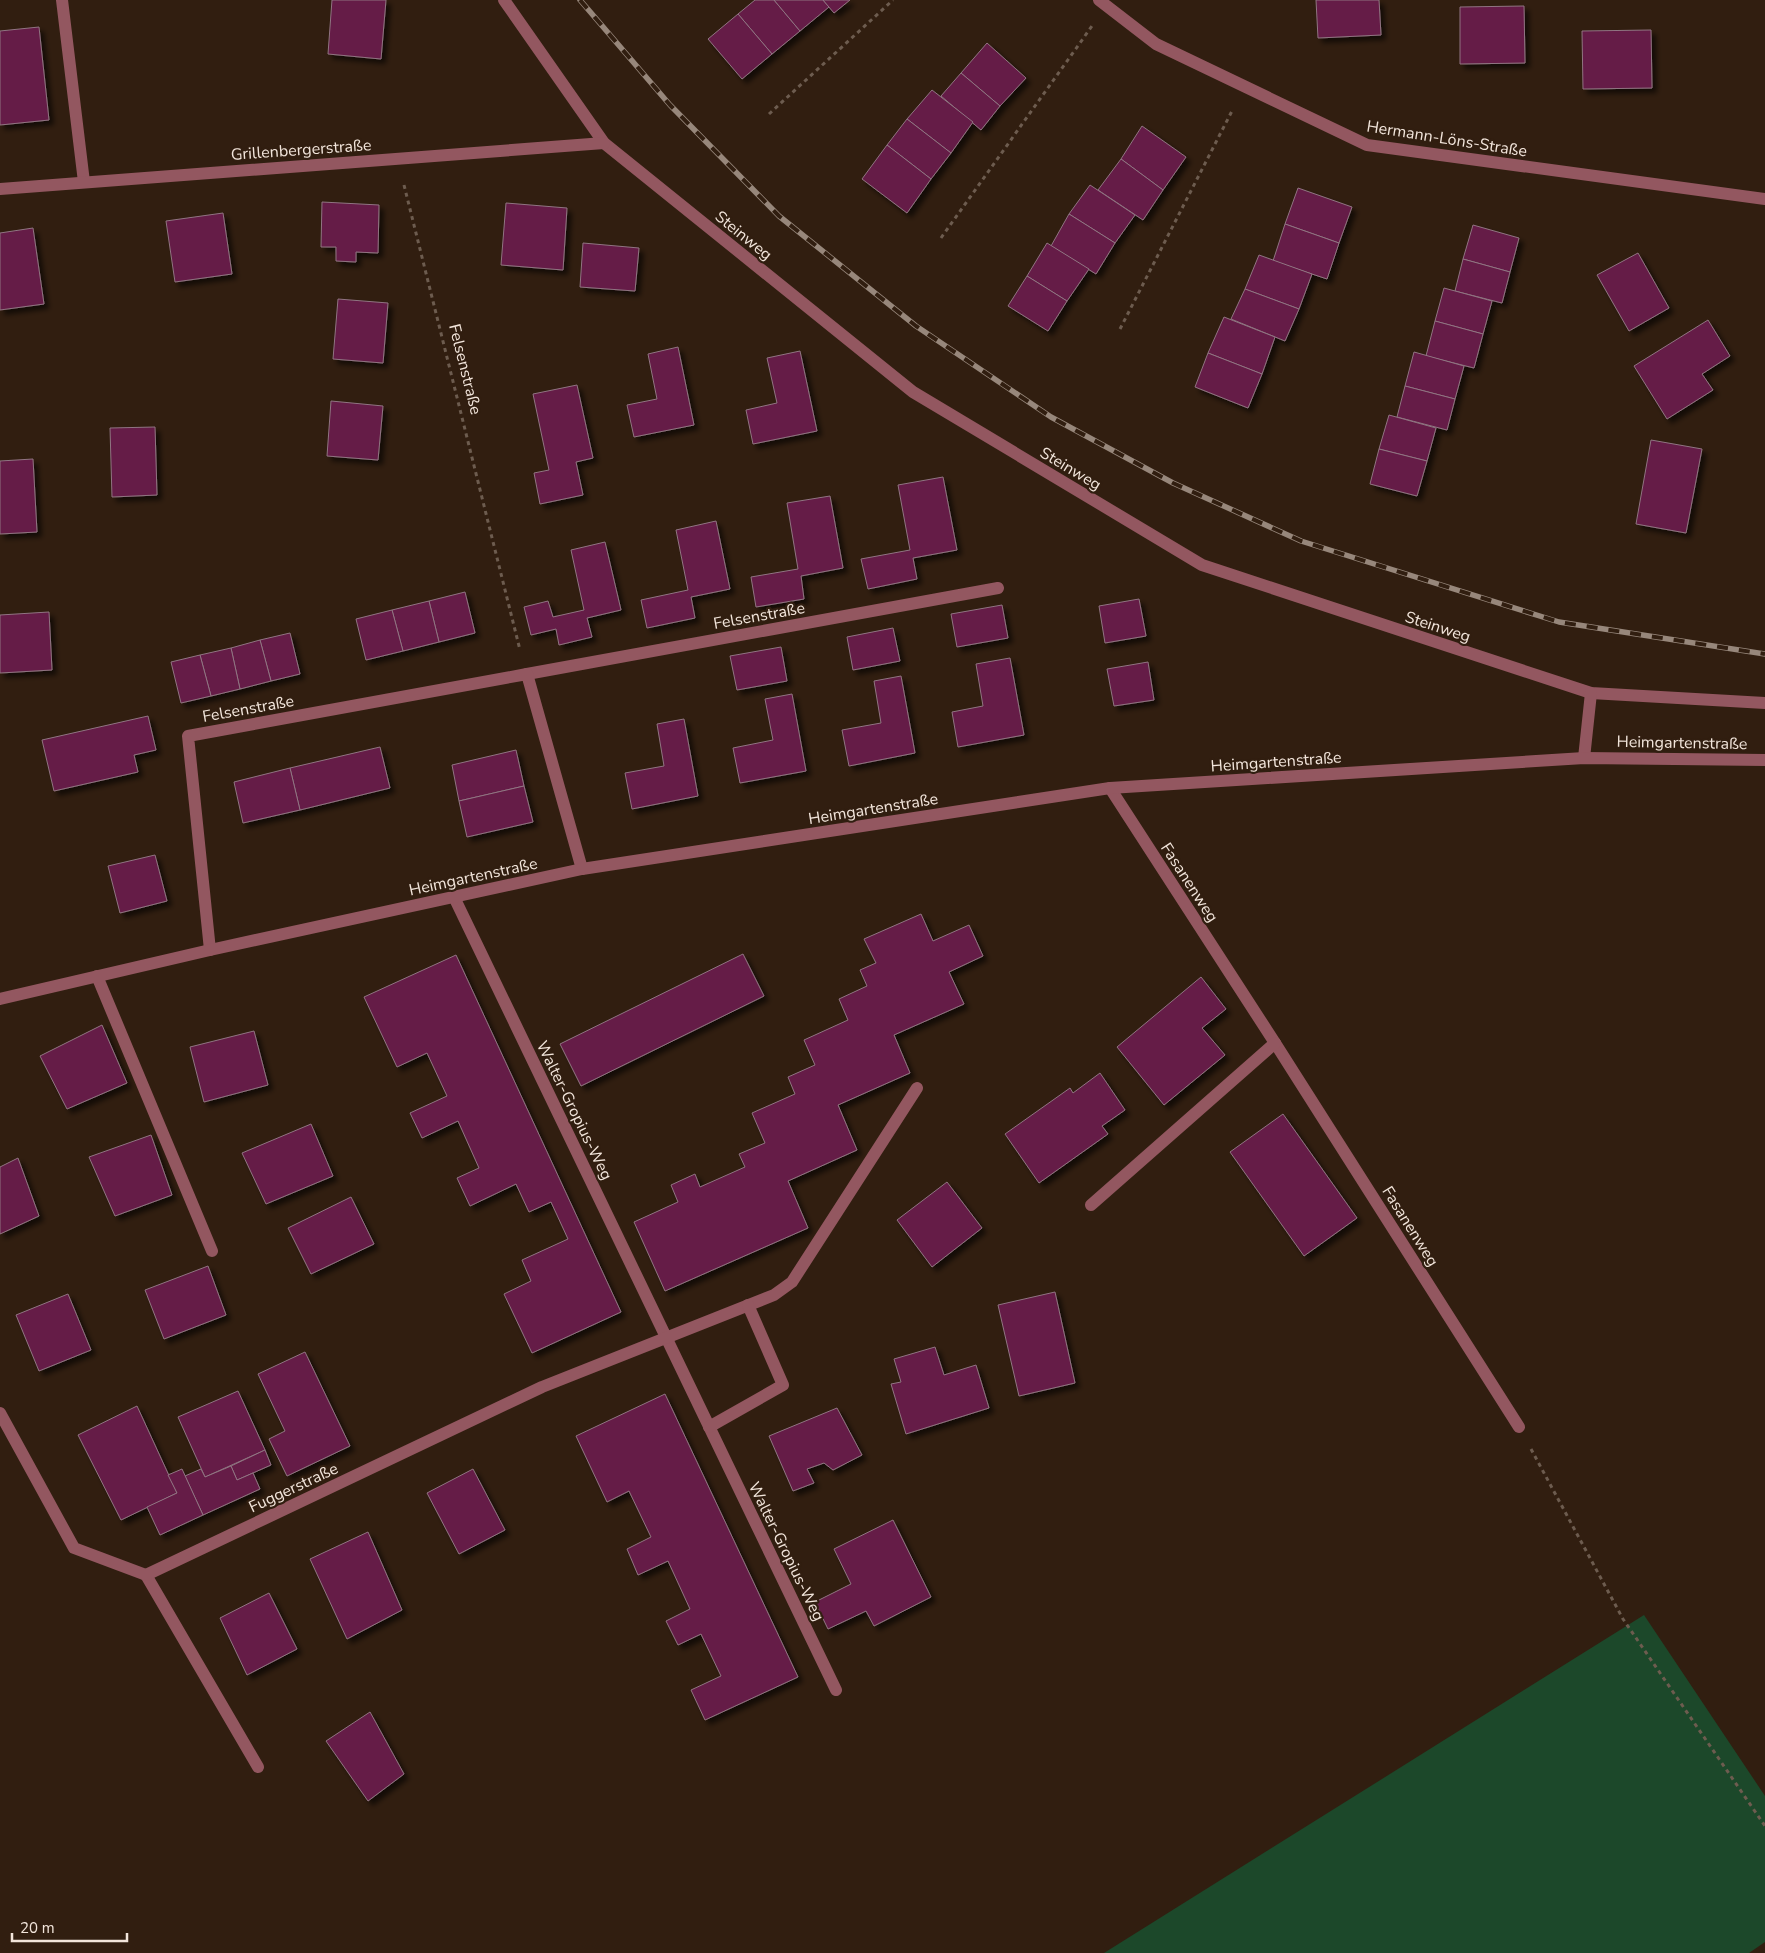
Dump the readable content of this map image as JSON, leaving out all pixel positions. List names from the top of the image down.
{
  "streets": {
    "street": [
      "Hermann-Löns-Straße",
      "Grillenbergerstraße",
      "Steinweg",
      "Felsenstraße",
      "Heimgartenstraße",
      "Fasanenweg",
      "Walter-Gropius-Weg",
      "Fuggerstraße"
    ]
  },
  "crossings": [
    ["Grillenbergerstraße", "Steinweg"],
    ["Grillenbergerstraße", "Felsenstraße"],
    ["Felsenstraße", "Heimgartenstraße"],
    ["Heimgartenstraße", "Fasanenweg"],
    ["Heimgartenstraße", "Walter-Gropius-Weg"],
    ["Walter-Gropius-Weg", "Fuggerstraße"]
  ],
  "scale_bar": "20 m"
}
